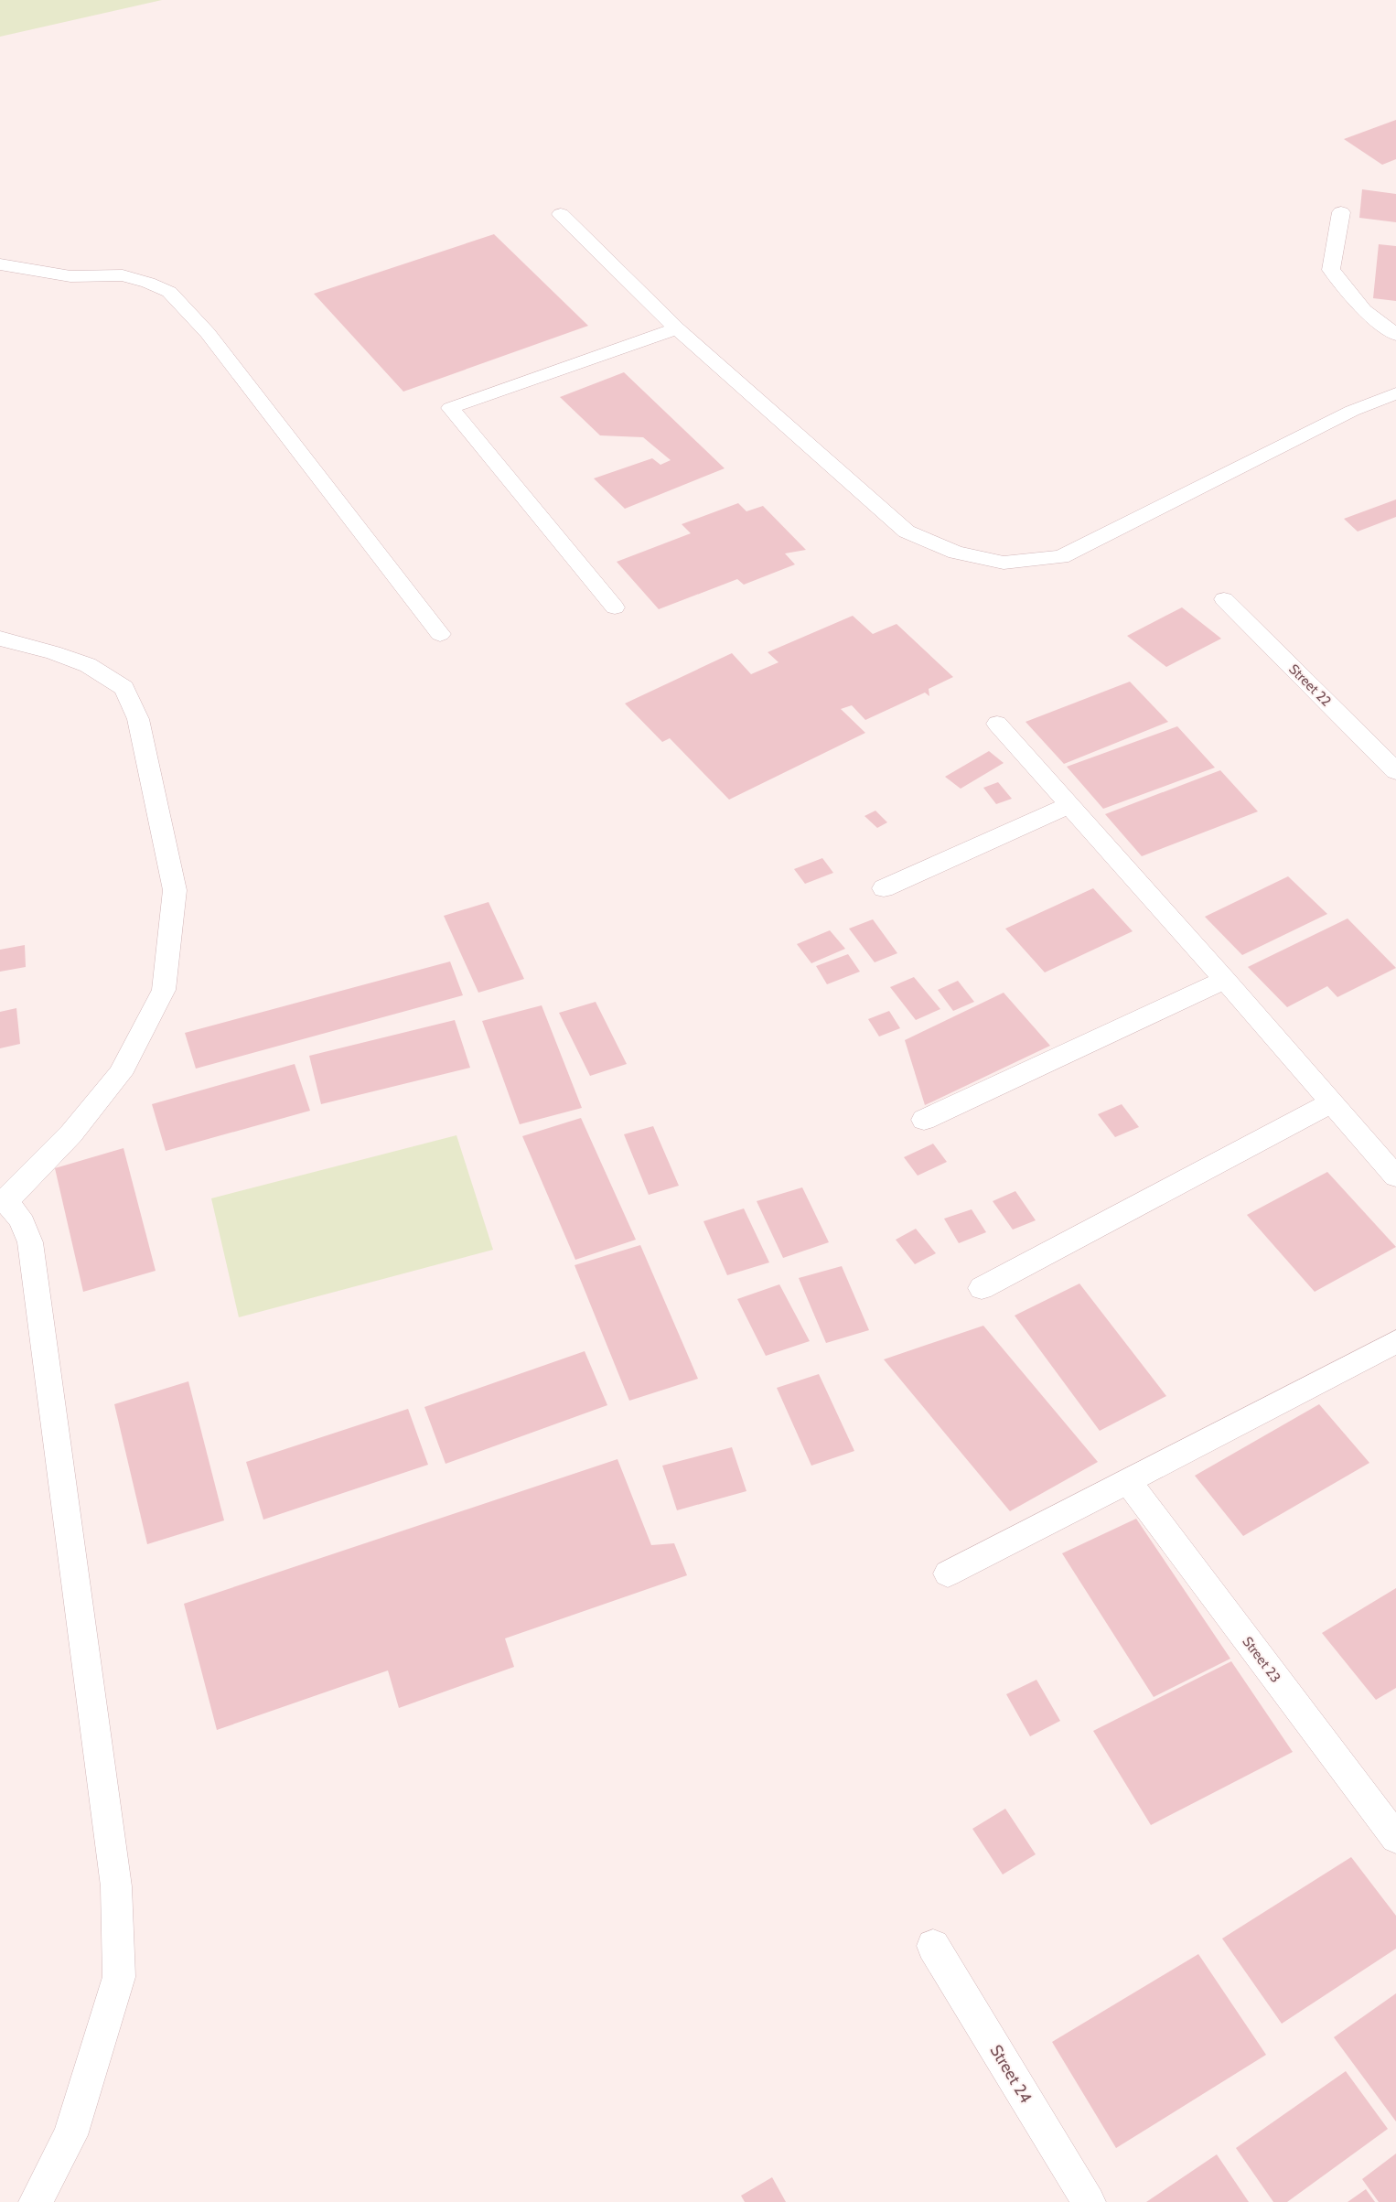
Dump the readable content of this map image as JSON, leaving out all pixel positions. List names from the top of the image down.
{
  "streets": {
    "street": ["Street 22", "Street 23", "Street 24"]
  }
}
